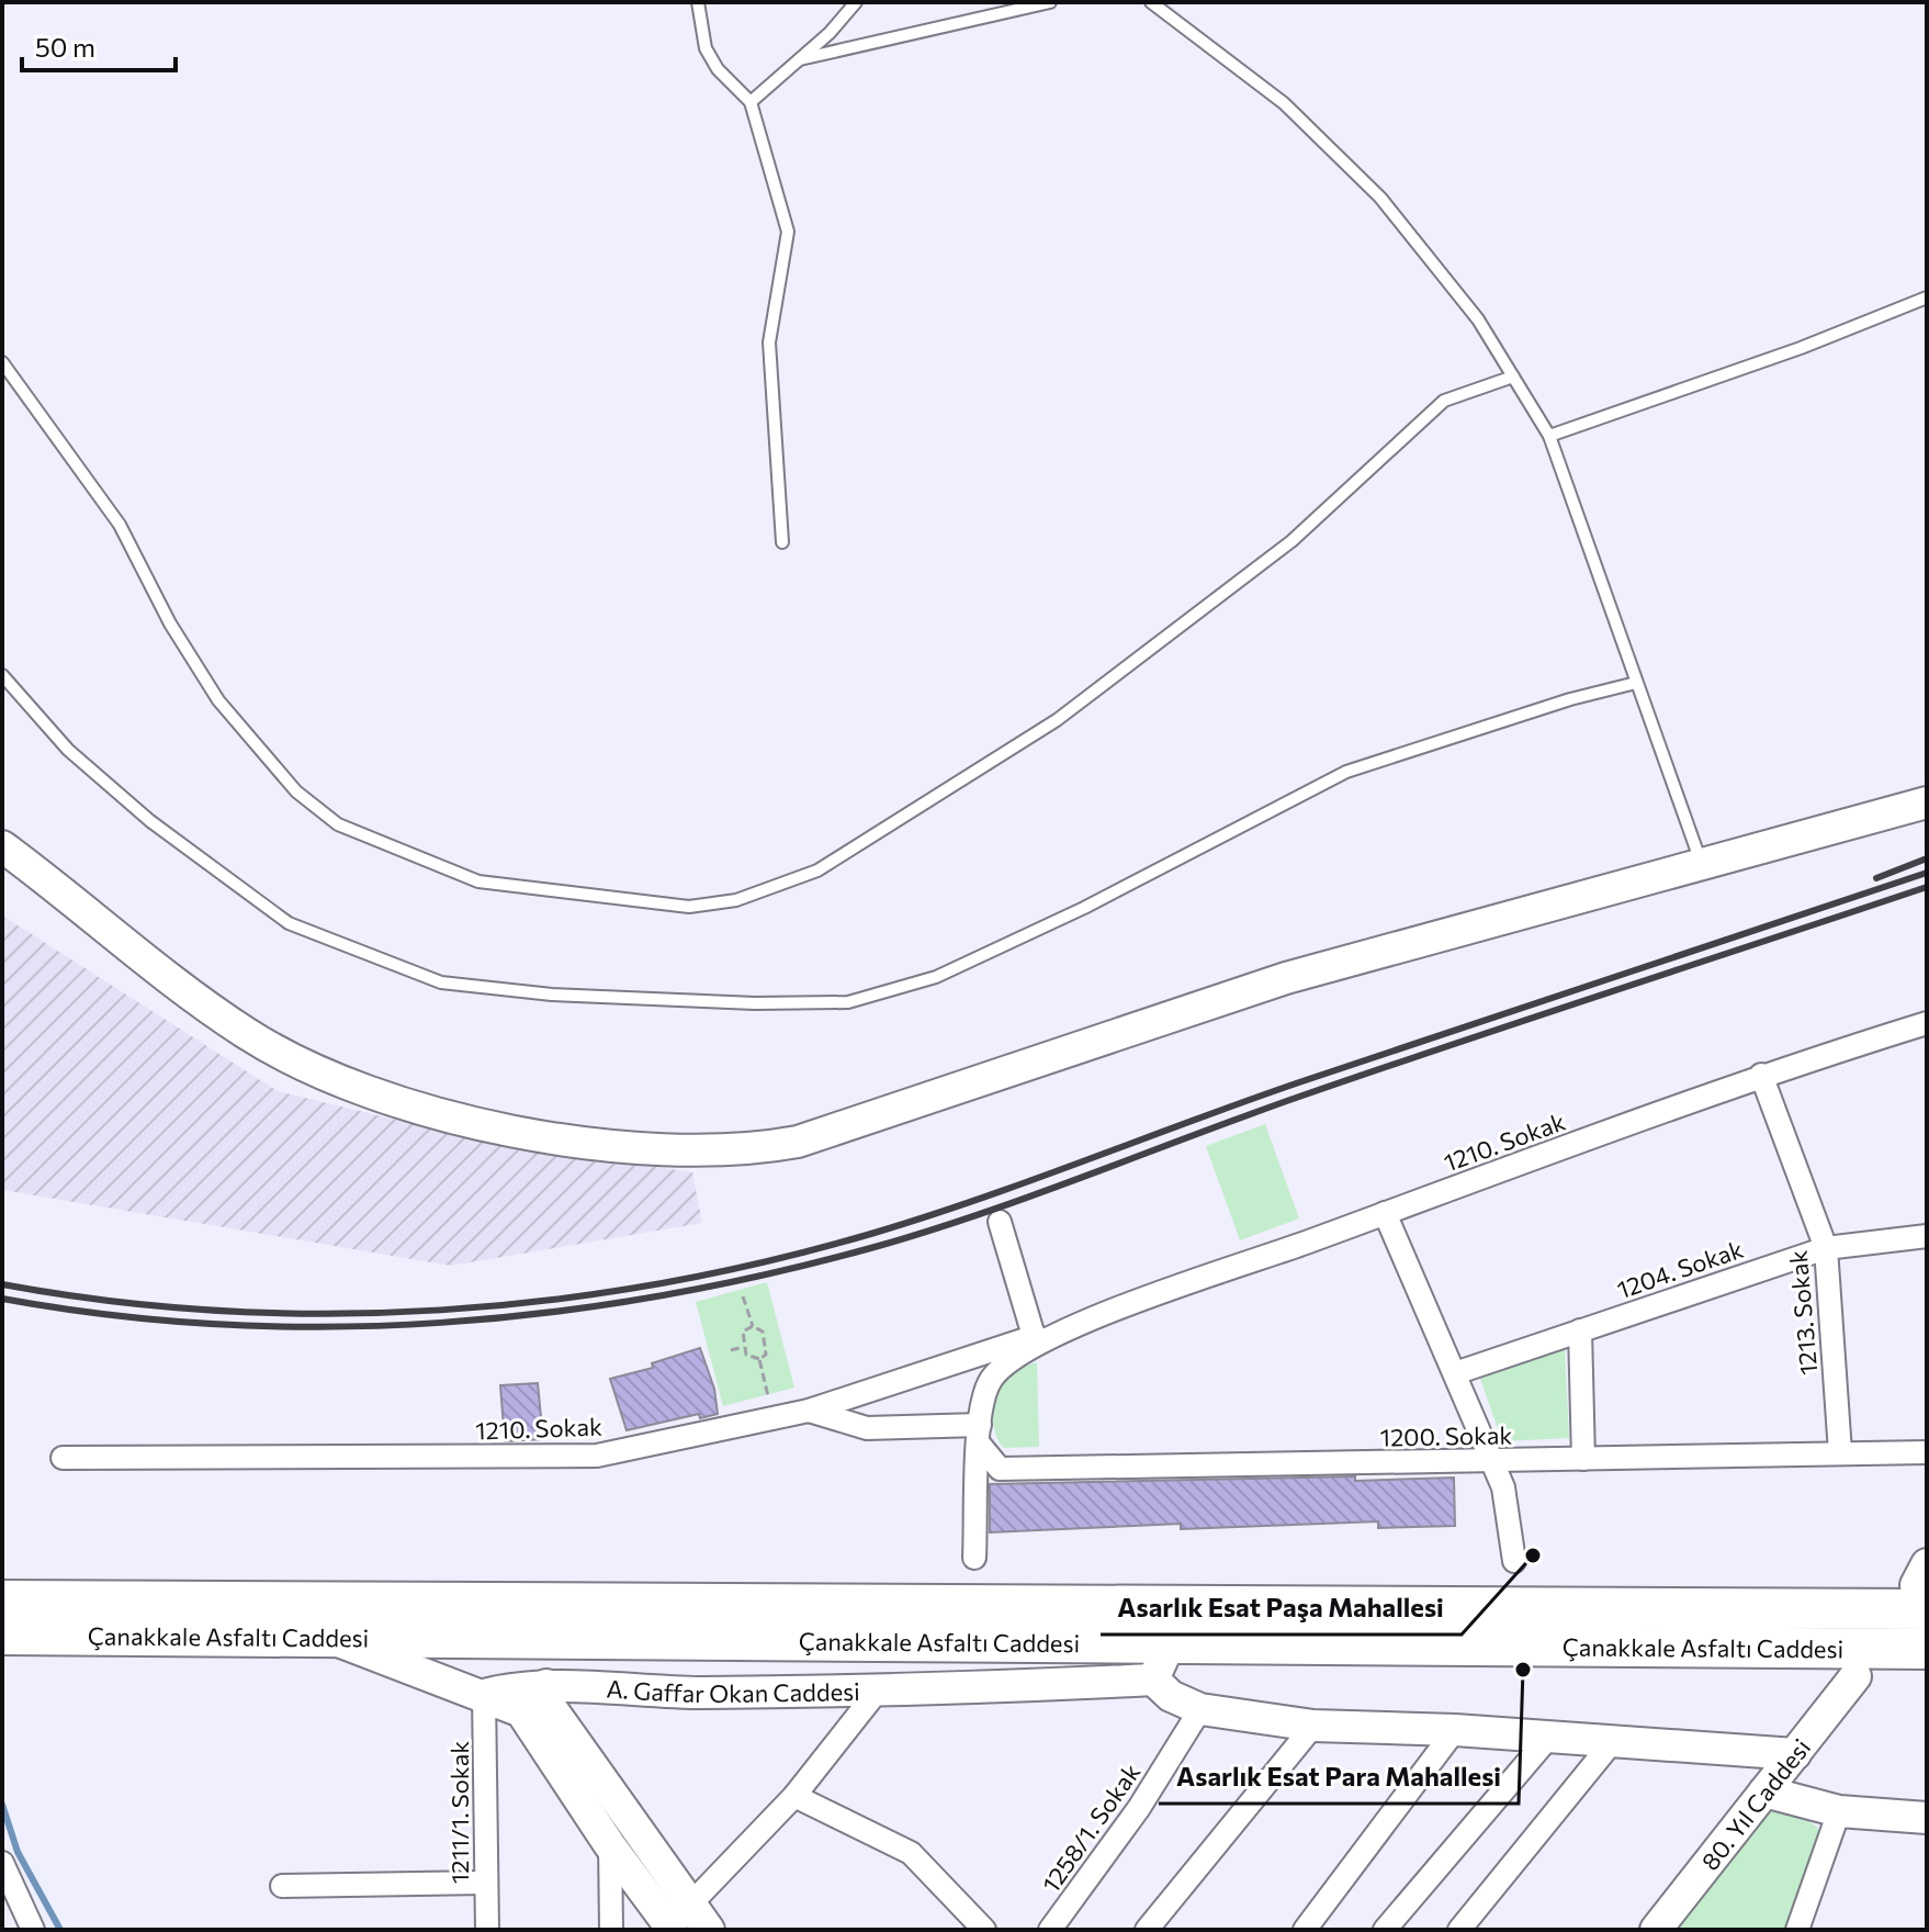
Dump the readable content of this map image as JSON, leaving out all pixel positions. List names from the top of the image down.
{
  "streets": {
    "highway": ["Çanakkale Asfaltı Caddesi"],
    "street": [
      "1210. Sokak",
      "1204. Sokak",
      "1213. Sokak",
      "1200. Sokak",
      "A. Gaffar Okan Caddesi",
      "80. Yıl Caddesi",
      "1211/1. Sokak",
      "1258/1. Sokak"
    ]
  },
  "crossings": [
    ["1210. Sokak", "1213. Sokak"],
    ["1210. Sokak", "1200. Sokak"],
    ["1204. Sokak", "1213. Sokak"],
    ["1213. Sokak", "1200. Sokak"]
  ],
  "places": ["Asarlık Esat Paşa Mahallesi", "Asarlık Esat Para Mahallesi"],
  "scale_bar": "50 m"
}
